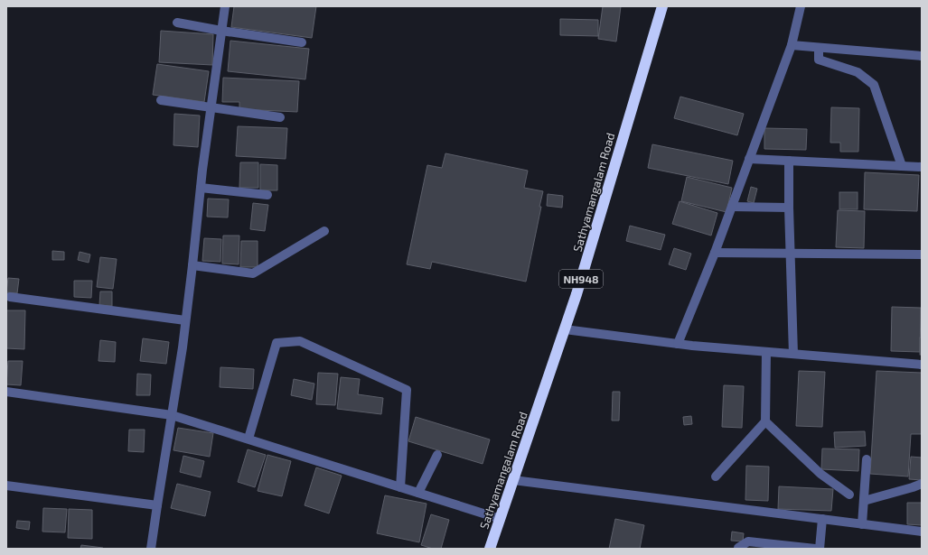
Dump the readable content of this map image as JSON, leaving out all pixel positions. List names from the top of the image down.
{
  "streets": {
    "highway": ["Sathyamangalam Road", "NH948"]
  }
}
